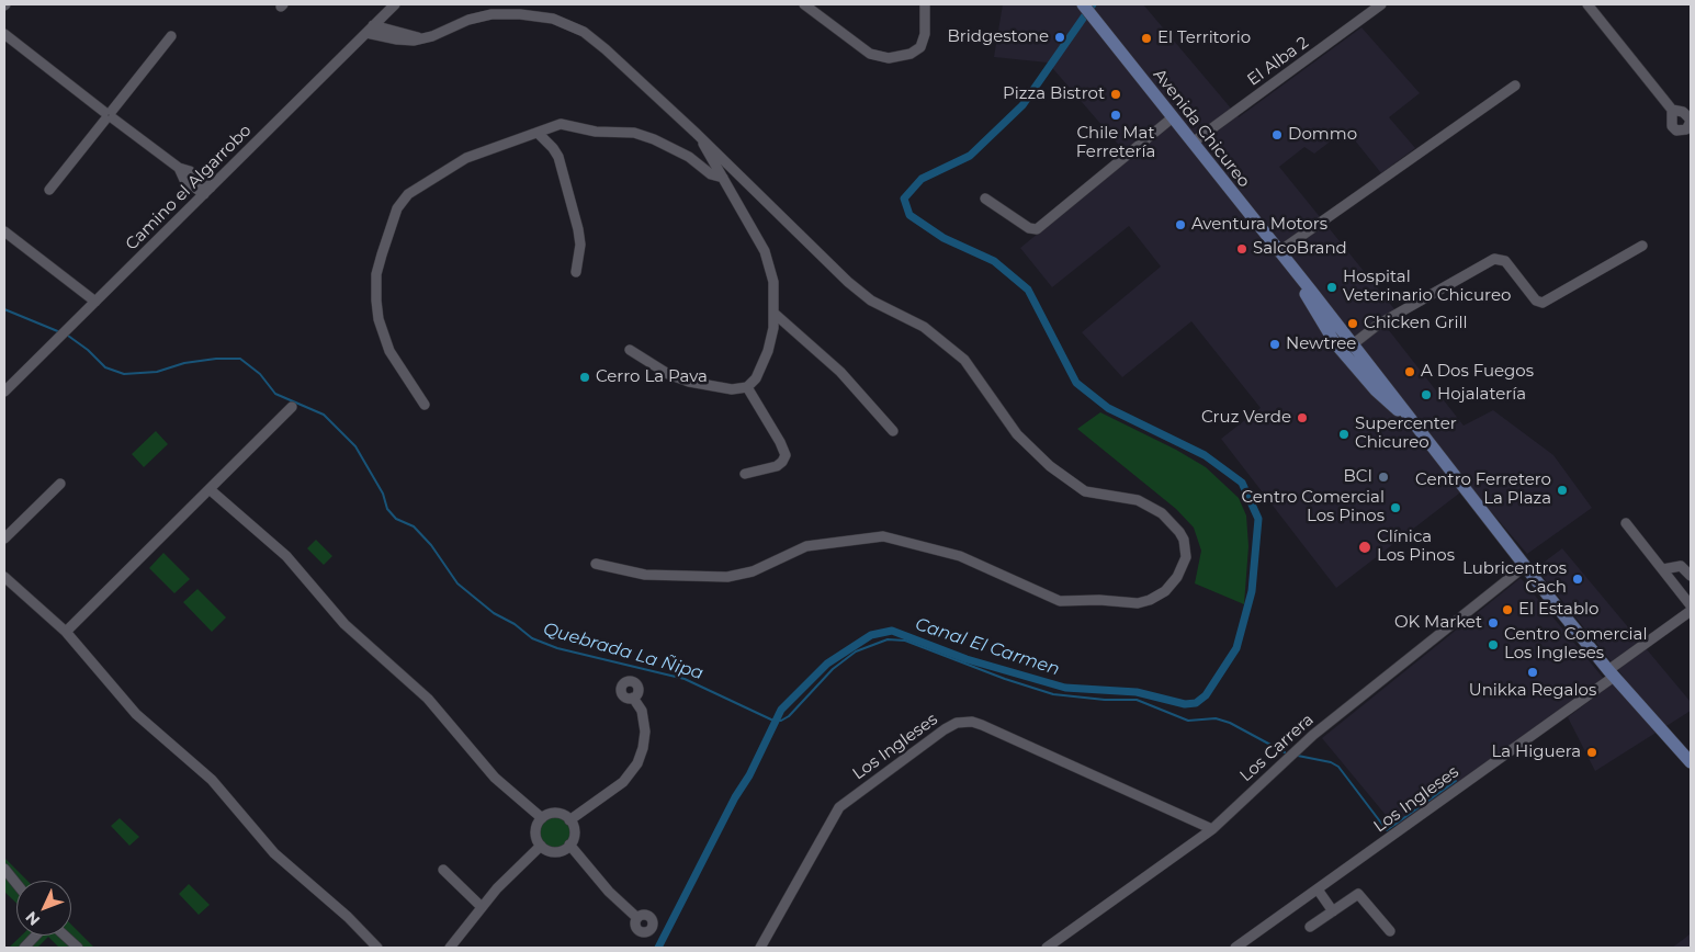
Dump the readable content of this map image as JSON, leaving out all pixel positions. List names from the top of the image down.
{
  "streets": {
    "main road": ["Avenida Chicureo"],
    "street": [
      "El Alba 2",
      "Camino el Algarrobo",
      "Los Ingleses",
      "Los Carrera"
    ]
  },
  "crossings": [
    ["El Alba 2", "Avenida Chicureo"],
    ["Avenida Chicureo", "Los Ingleses"],
    ["Avenida Chicureo", "Los Carrera"],
    ["Los Ingleses", "Los Carrera"]
  ],
  "water": ["Canal El Carmen", "Quebrada La Ñipa"],
  "places": [
    "Bridgestone",
    "El Territorio",
    "Pizza Bistrot",
    "Chile Mat Ferretería",
    "Dommo",
    "Aventura Motors",
    "SalcoBrand",
    "Hospital Veterinario Chicureo",
    "Chicken Grill",
    "Newtree",
    "A Dos Fuegos",
    "Cerro La Pava",
    "Hojalatería",
    "Cruz Verde",
    "Supercenter Chicureo",
    "BCI",
    "Centro Ferretero La Plaza",
    "Centro Comercial Los Pinos",
    "Clínica Los Pinos",
    "Lubricentros Cach",
    "El Establo",
    "OK Market",
    "Centro Comercial Los Ingleses",
    "Unikka Regalos",
    "La Higuera"
  ],
  "north": "bottom left"
}
